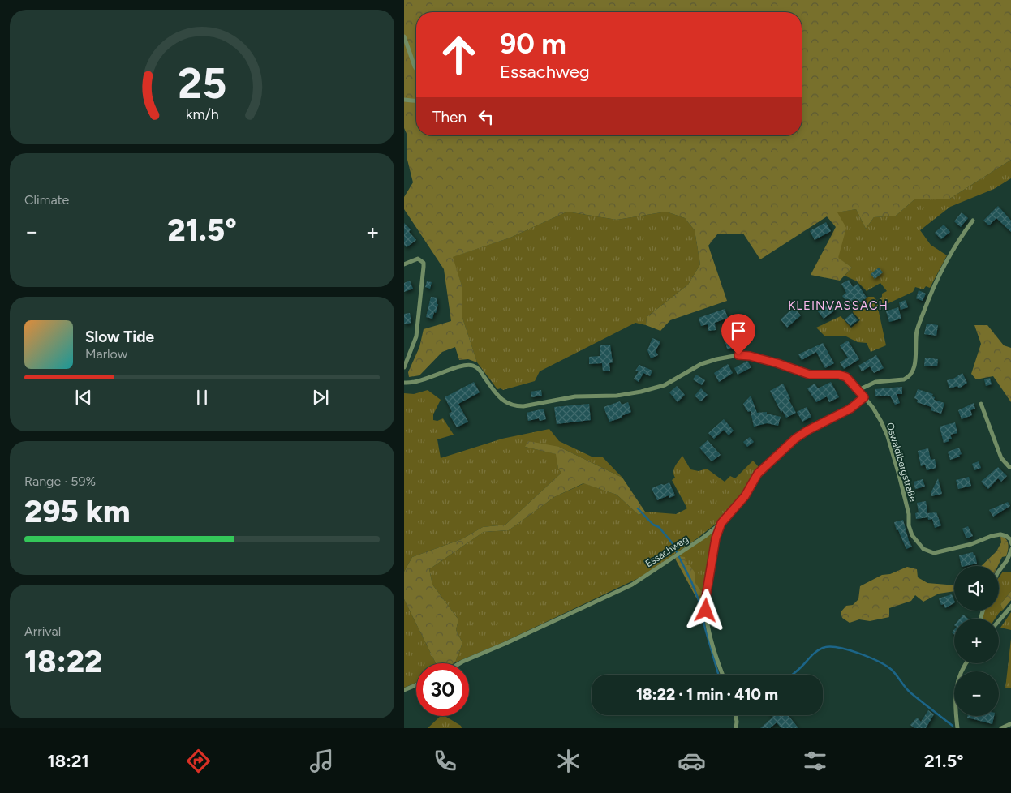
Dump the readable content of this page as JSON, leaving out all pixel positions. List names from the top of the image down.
{
  "streets": {
    "street": ["Oswaldibergstraße", "Essachweg"]
  },
  "crossings": [
    ["Oswaldibergstraße", "Essachweg"]
  ],
  "districts": ["KLEINVASSACH"],
  "page": {
    "turn": ["90 m", "Essachweg"],
    "then": "Then",
    "tile": [
      "Climate",
      ["Range · 59%", "295 km"],
      ["Arrival", "18:22"]
    ],
    "heat": ["−", "21.5°", "+"],
    "song": ["Slow Tide", "Marlow"],
    "map_buttons": ["+", "−"],
    "limit": "30",
    "trip": "18:22 · 1 min · 410 m",
    "tabs": ["18:21", "21.5°"],
    "gauge": ["25", "km/h"]
  }
}
